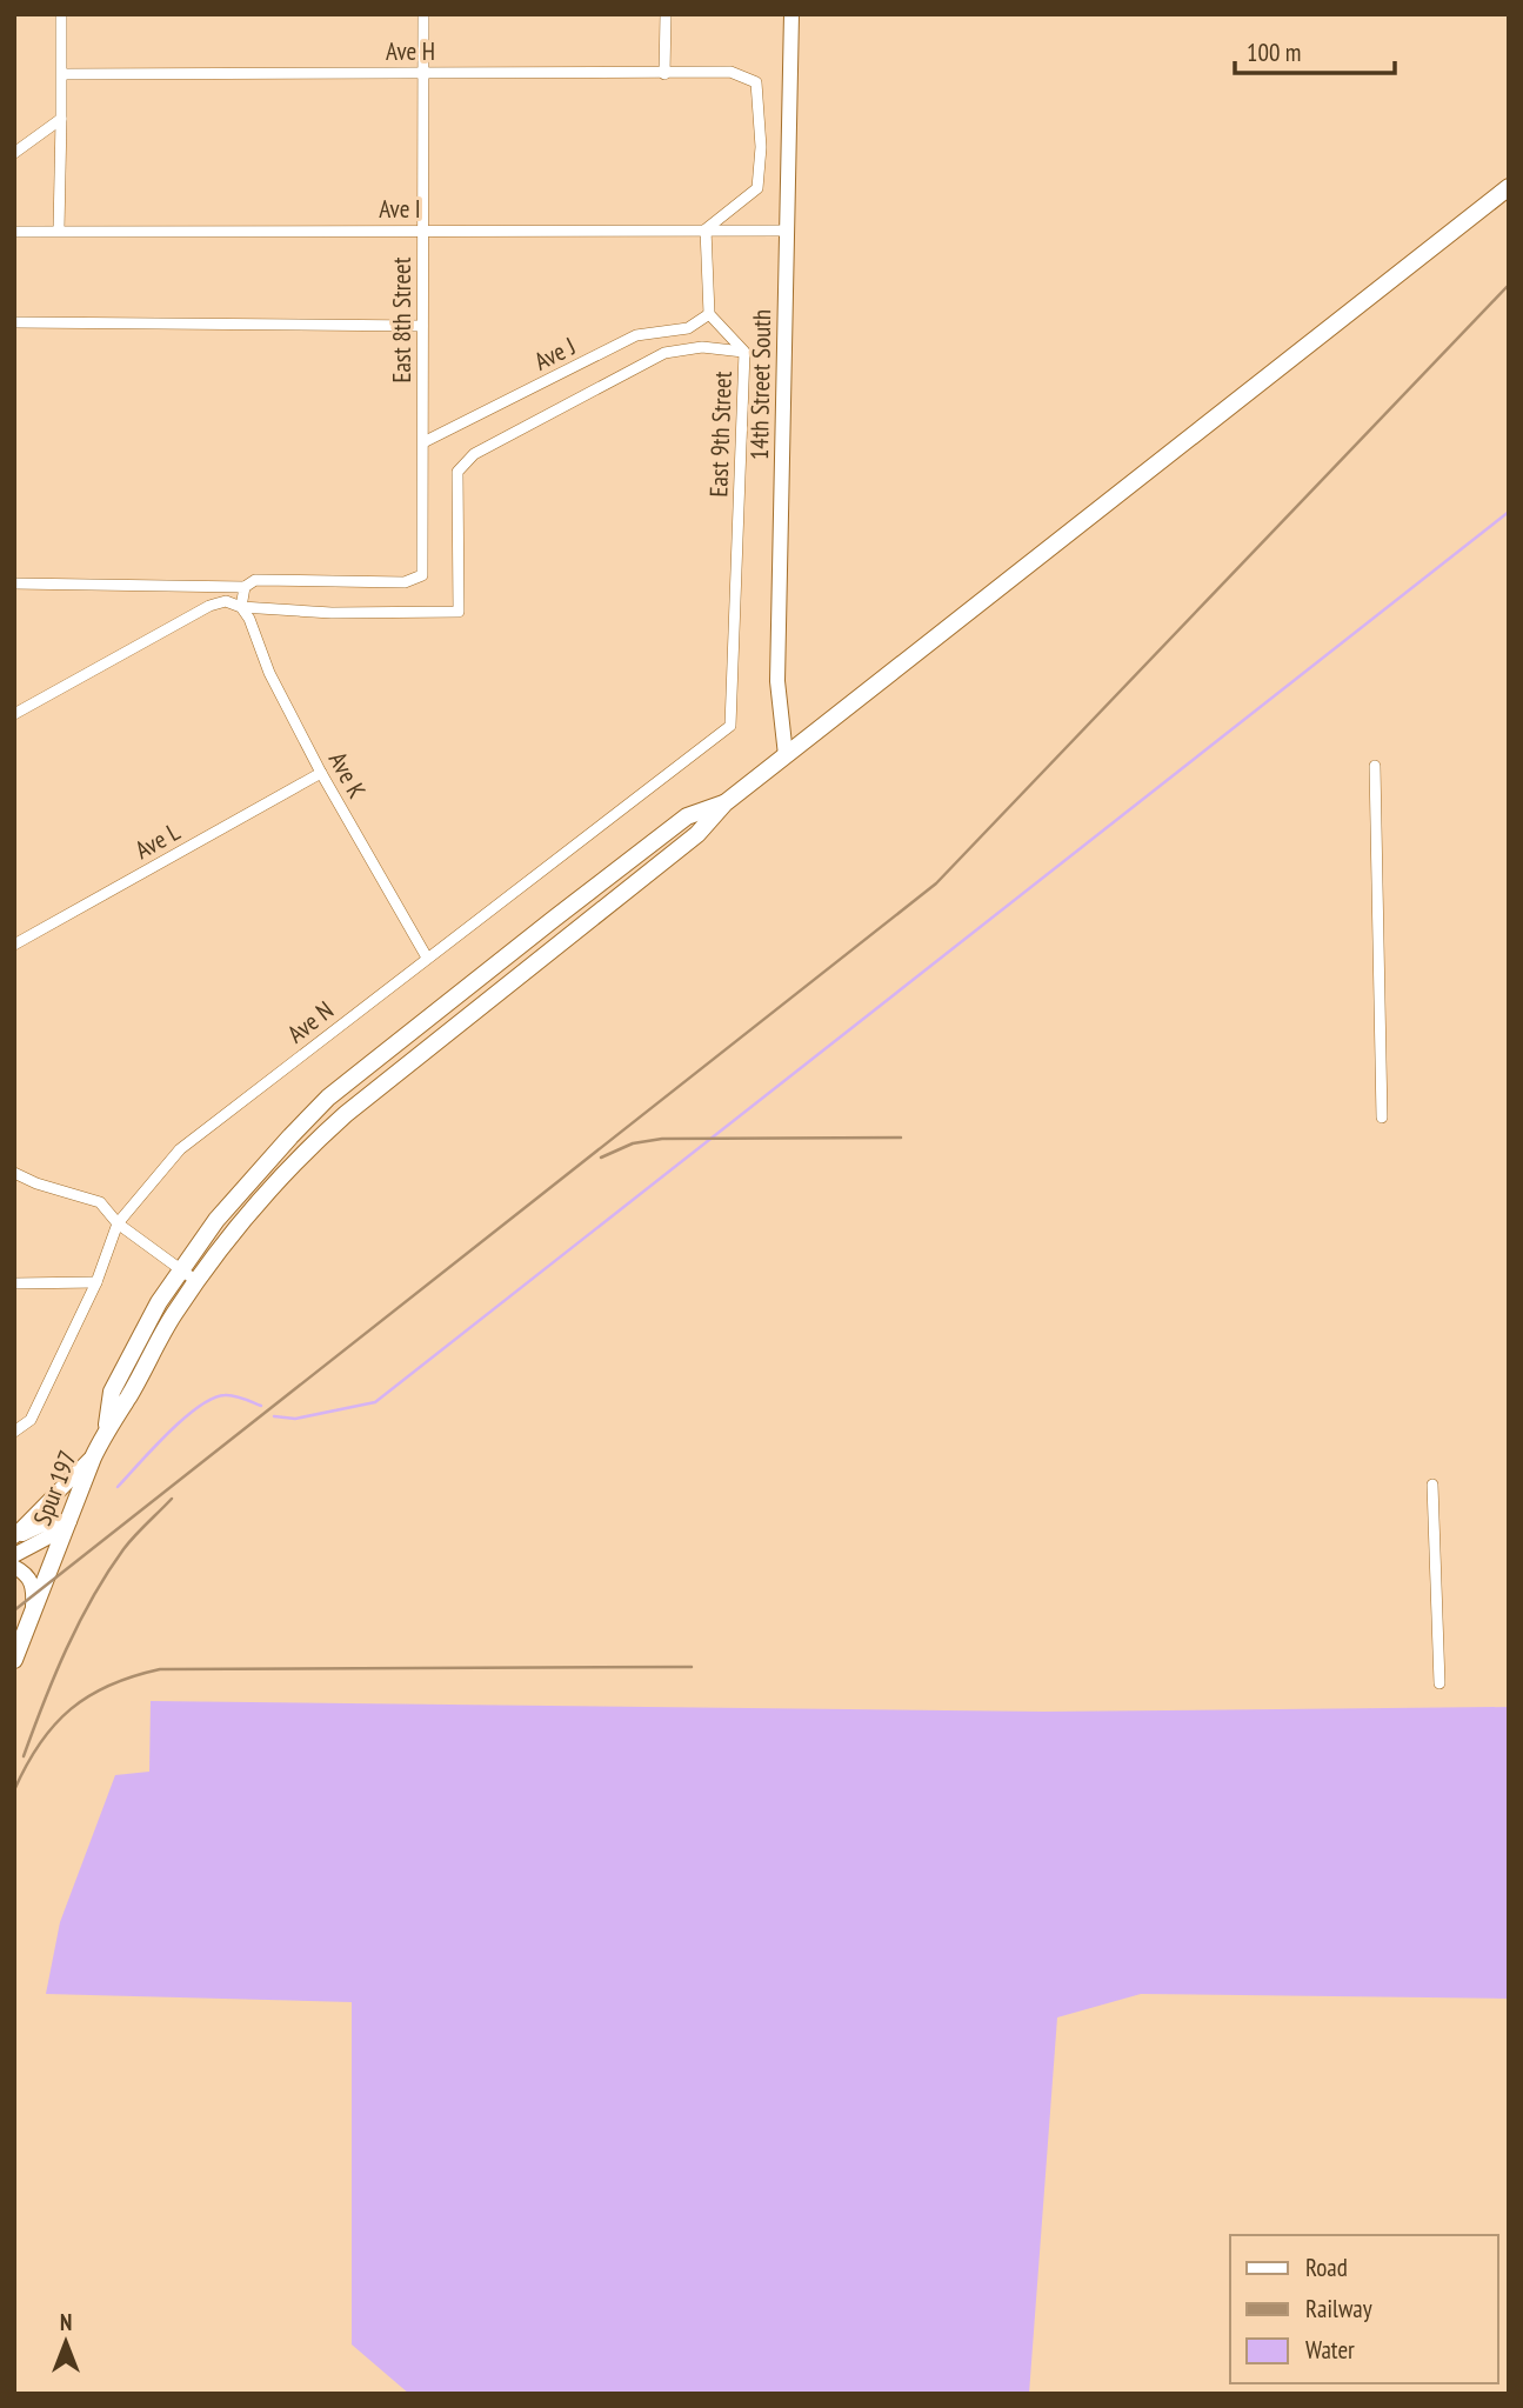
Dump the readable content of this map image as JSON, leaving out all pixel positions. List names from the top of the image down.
{
  "streets": {
    "main road": ["Spur 197"],
    "street": [
      "Ave H",
      "Ave I",
      "East 8th Street",
      "Ave J",
      "14th Street South",
      "East 9th Street",
      "Ave K",
      "Ave L",
      "Ave N"
    ]
  },
  "crossings": [
    ["Ave H", "Ave I"],
    ["Ave H", "East 8th Street"],
    ["Ave I", "East 8th Street"],
    ["Ave I", "14th Street South"],
    ["East 8th Street", "Ave J"],
    ["Ave J", "East 9th Street"],
    ["East 9th Street", "Ave N"],
    ["Ave K", "Ave L"],
    ["Ave K", "Ave N"]
  ],
  "legend": ["Road", "Railway", "Water"],
  "scale_bar": "100 m",
  "north": "top"
}
